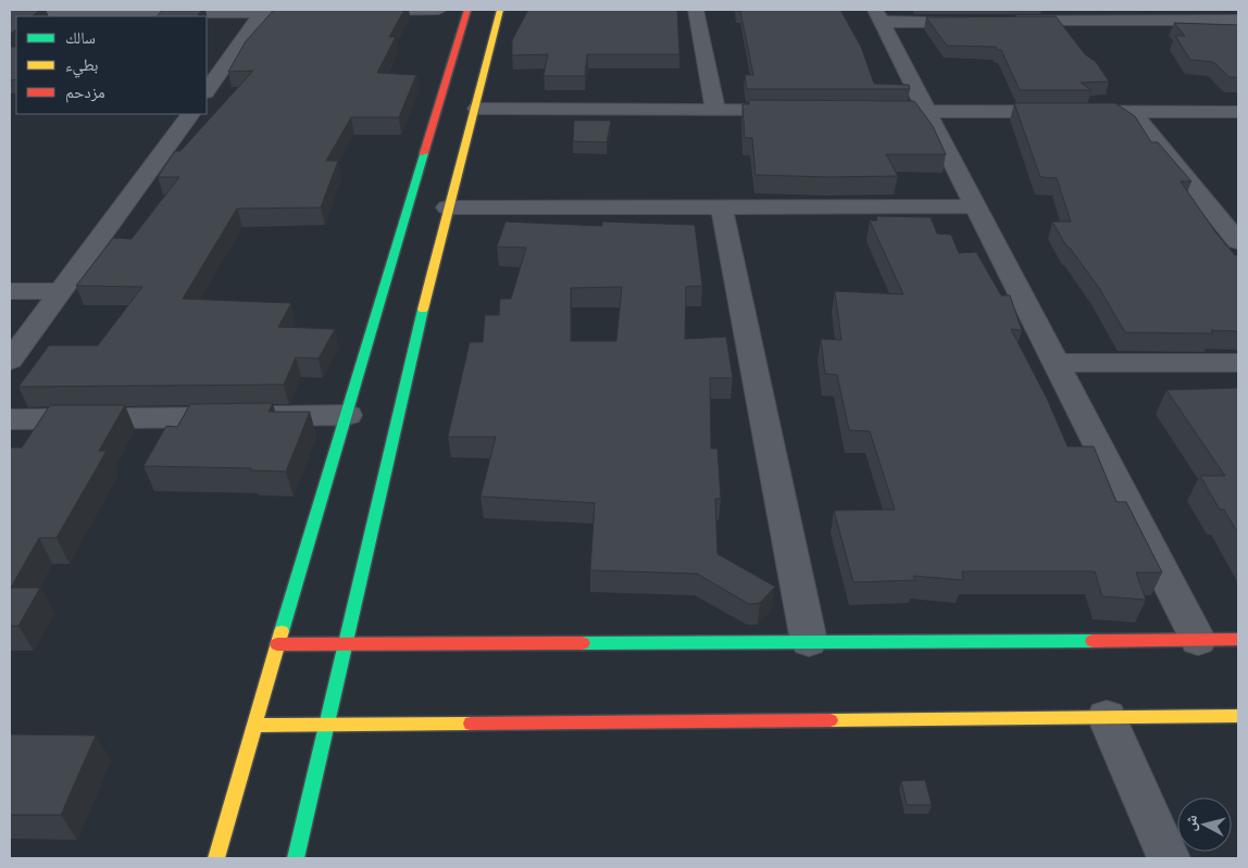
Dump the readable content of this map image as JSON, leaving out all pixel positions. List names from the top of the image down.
{
  "legend": ["سالك", "بطيء", "مزدحم"],
  "north": "left"
}
